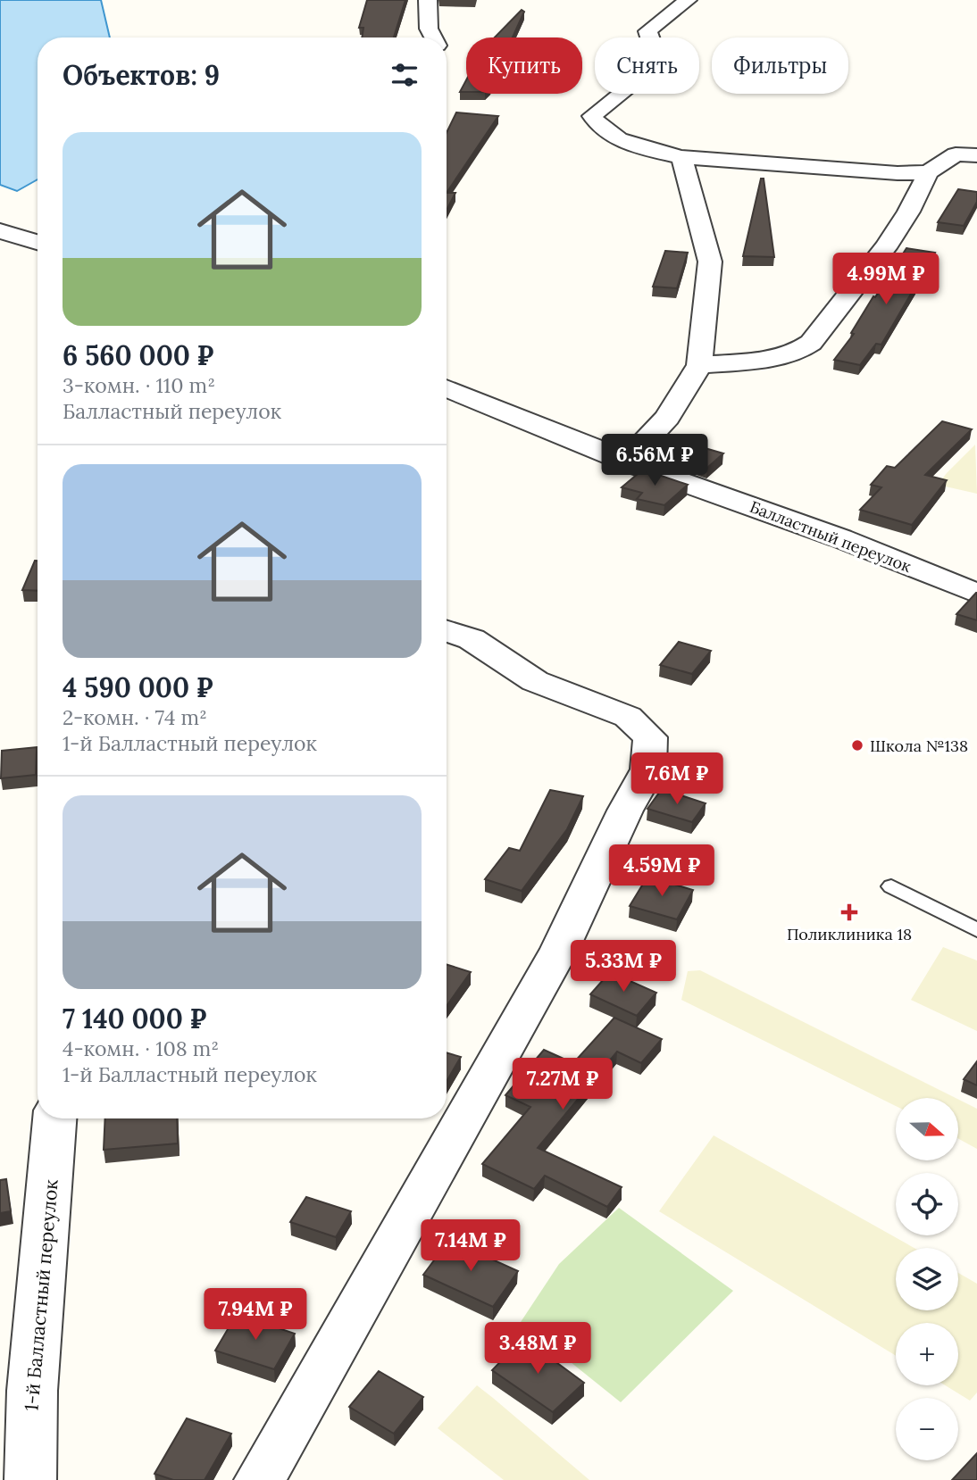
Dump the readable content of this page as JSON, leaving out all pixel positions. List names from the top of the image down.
{
  "streets": {
    "street": ["Балластный переулок", "1-й Балластный переулок"]
  },
  "places": {
    "other": ["Школа №138"],
    "health": ["Поликлиника 18"]
  },
  "north": "right",
  "page": {
    "chip": ["Купить", "Снять", "Фильтры"],
    "heading": "Объектов: 9",
    "list": [
      {
        "name": "6 560 000 ₽",
        "note": "3-комн. · 110 m² · Балластный переулок"
      },
      {
        "name": "4 590 000 ₽",
        "note": "2-комн. · 74 m² · 1-й Балластный переулок"
      },
      {
        "name": "7 140 000 ₽",
        "note": "4-комн. · 108 m² · 1-й Балластный переулок"
      }
    ],
    "price": [
      "4.99M ₽",
      "6.56M ₽",
      "7.6M ₽",
      "4.59M ₽",
      "5.33M ₽",
      "7.27M ₽",
      "7.14M ₽",
      "7.94M ₽",
      "3.48M ₽"
    ],
    "map_buttons": ["+", "−"]
  }
}
